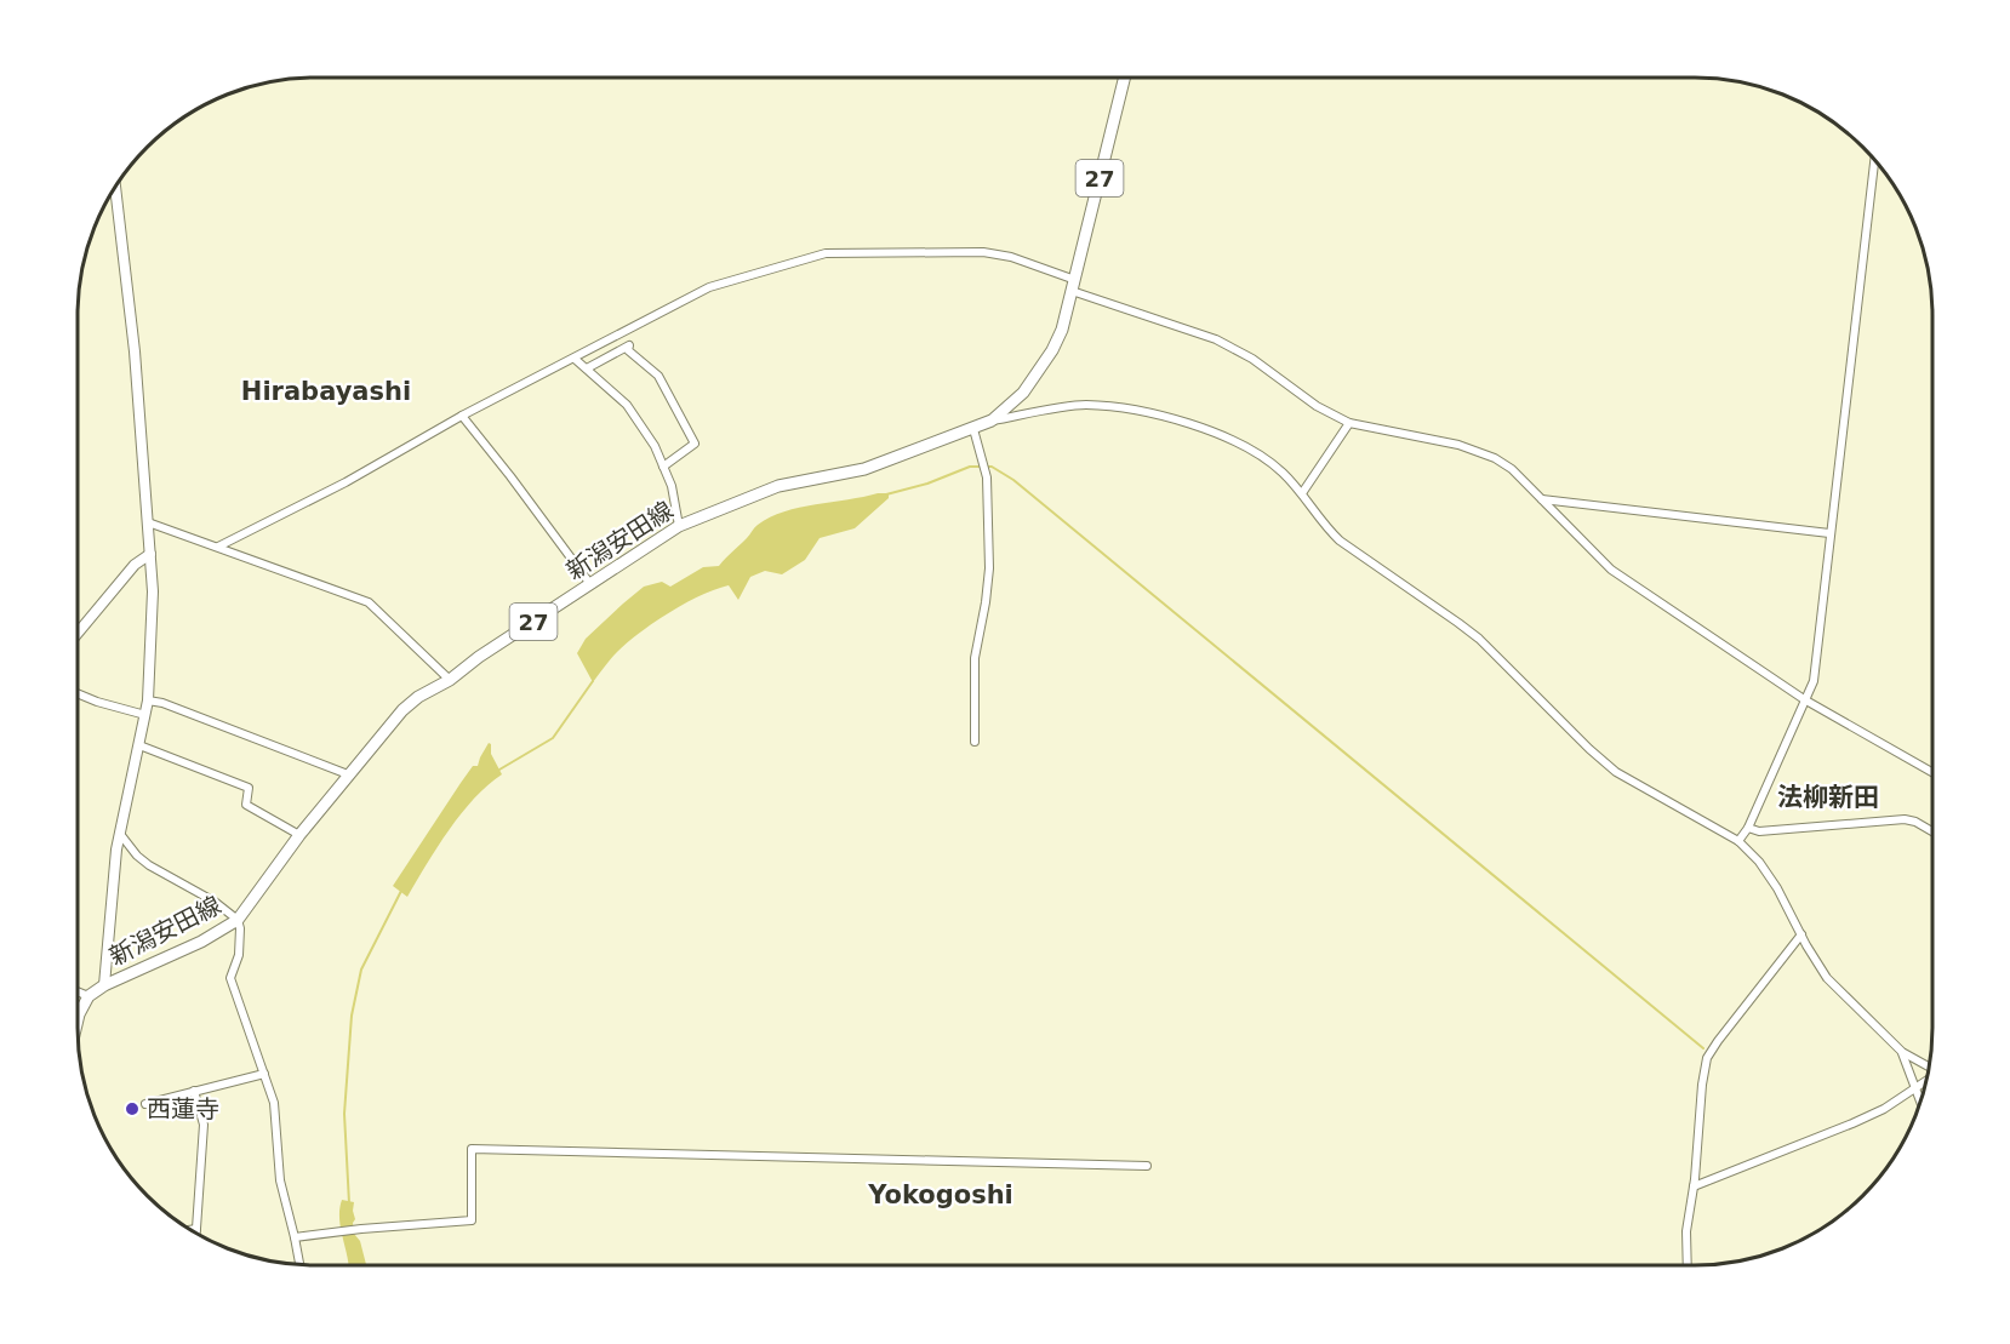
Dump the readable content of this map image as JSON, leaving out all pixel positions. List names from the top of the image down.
{
  "streets": {
    "main road": ["27", "新潟安田線"]
  },
  "districts": ["Hirabayashi", "法柳新田", "Yokogoshi"],
  "places": ["西蓮寺"]
}
